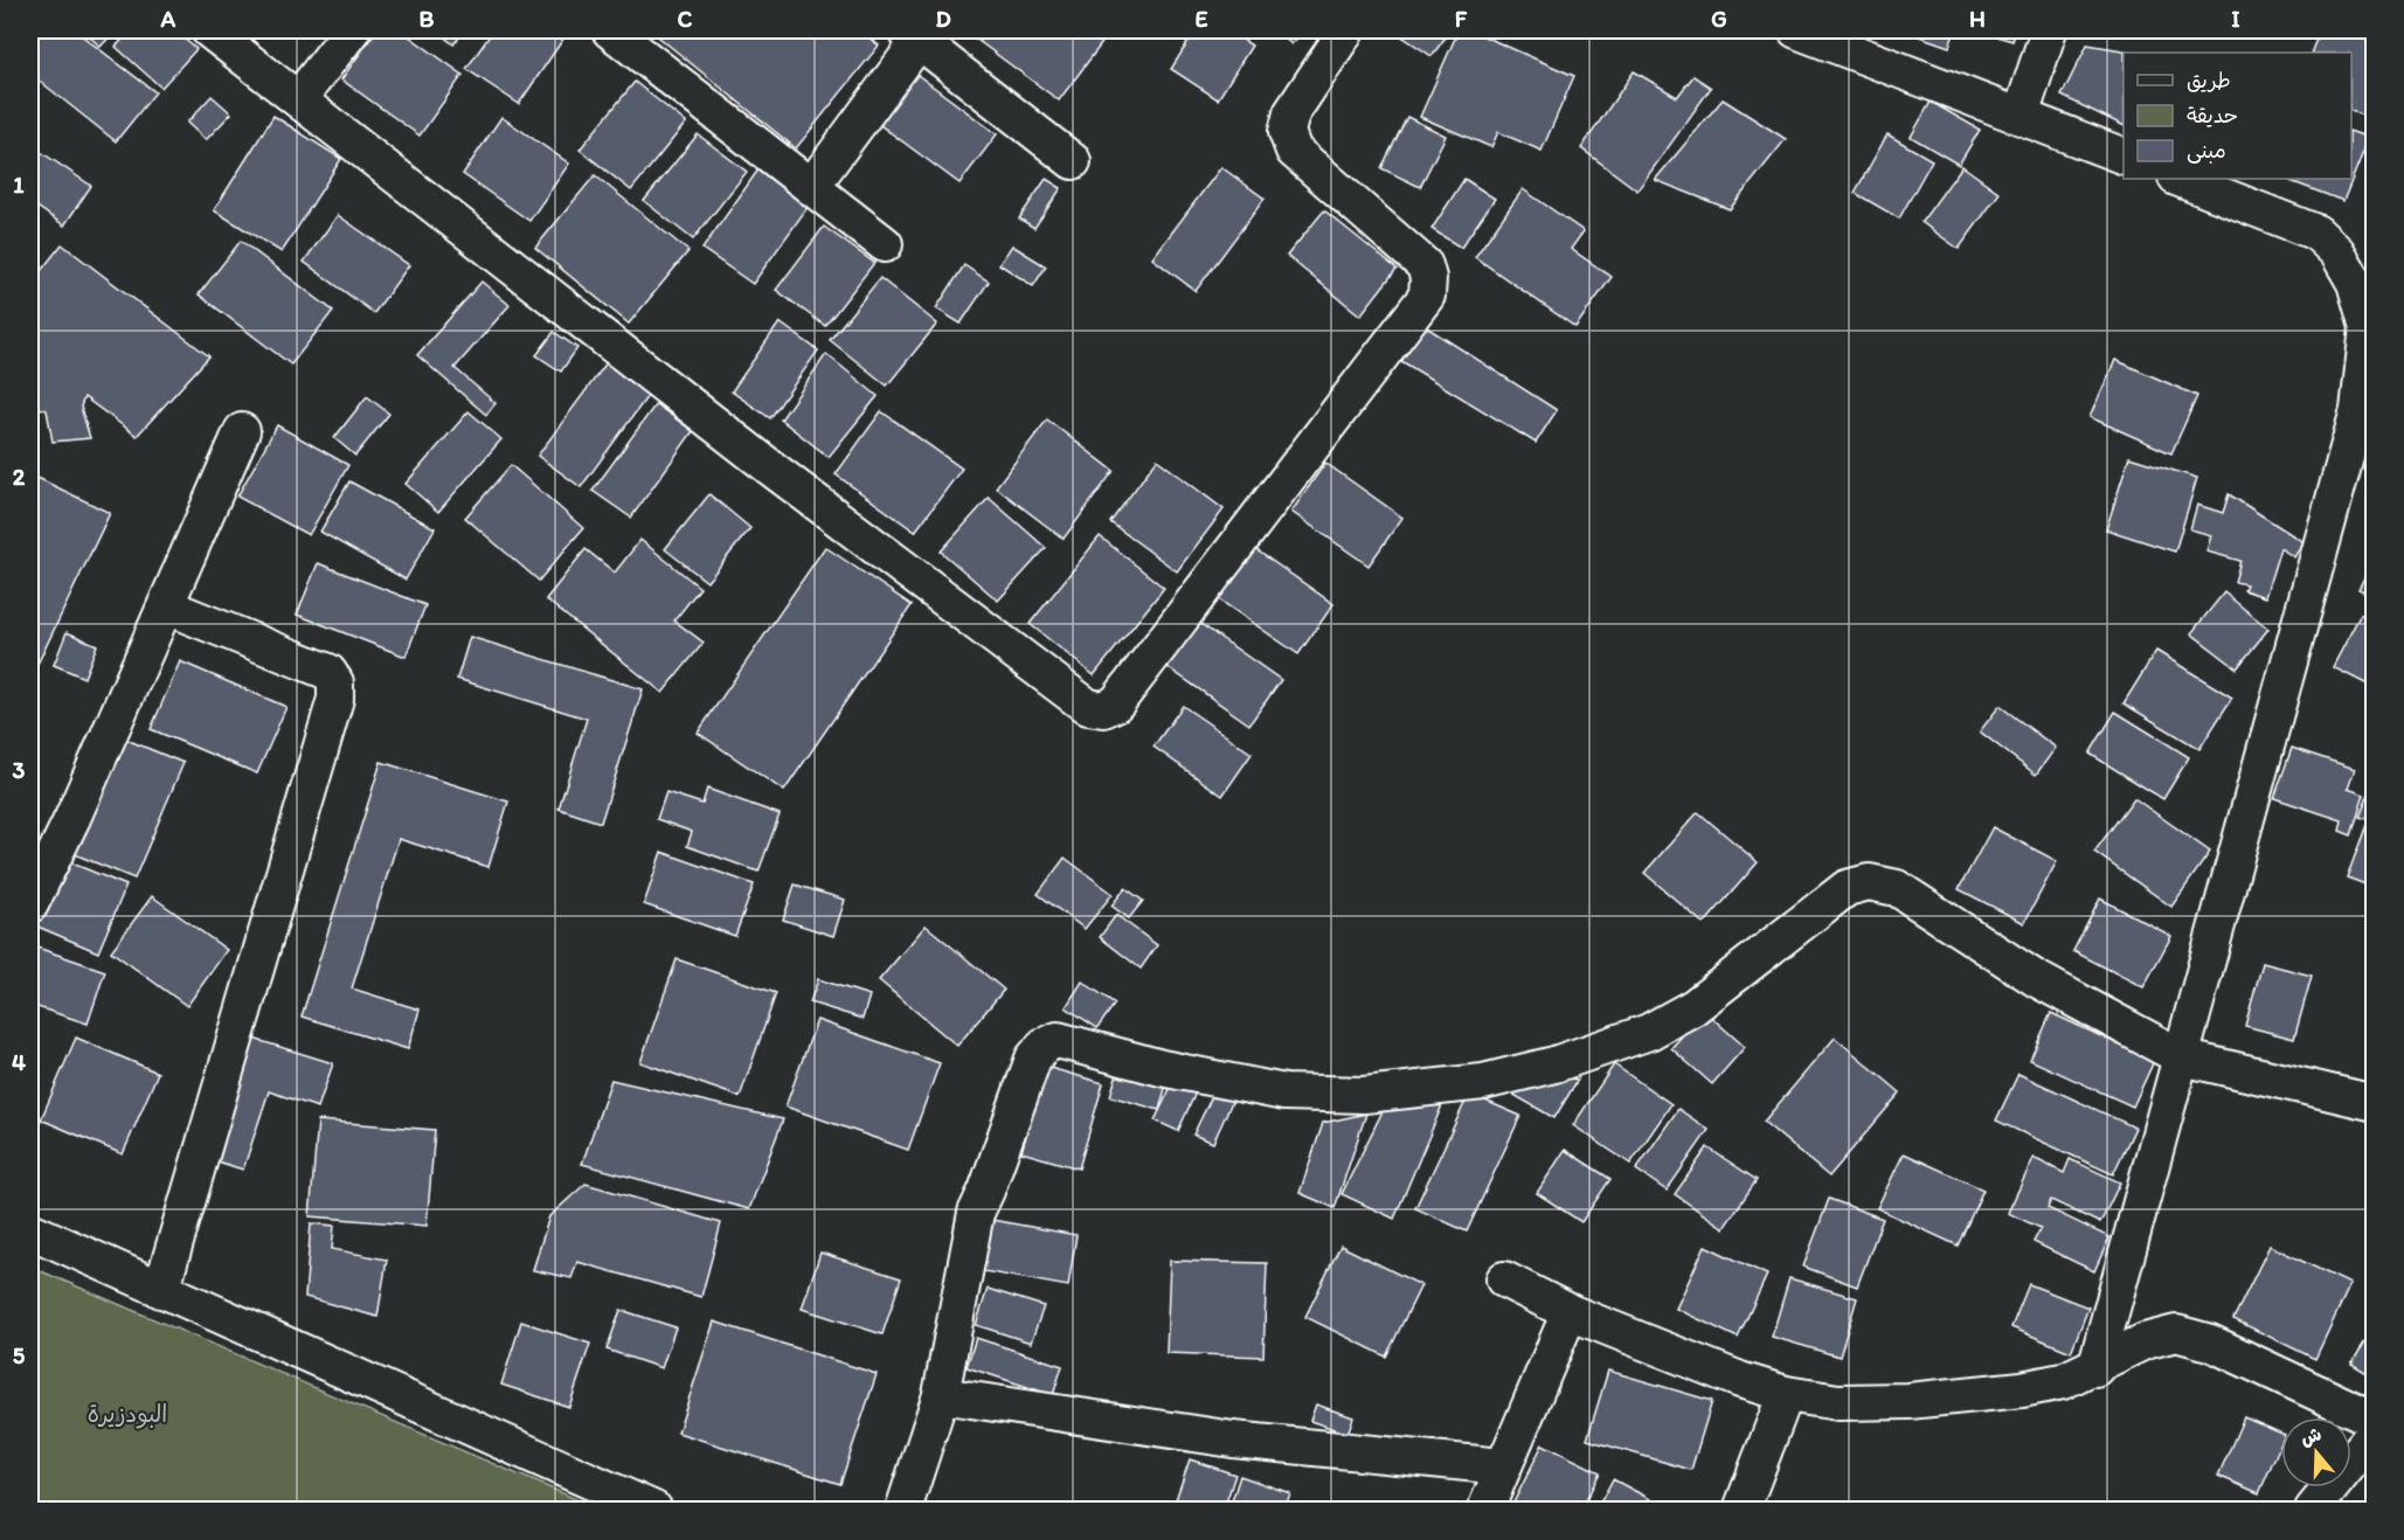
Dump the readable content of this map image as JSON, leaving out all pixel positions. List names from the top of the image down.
{
  "parks": ["البودزيرة"],
  "legend": ["طريق", "حديقة", "مبنى"],
  "north": "top",
  "grid": {
    "columns": [
      "A",
      "B",
      "C",
      "D",
      "E",
      "F",
      "G",
      "H",
      "I"
    ],
    "rows": [
      "1",
      "2",
      "3",
      "4",
      "5"
    ]
  }
}
